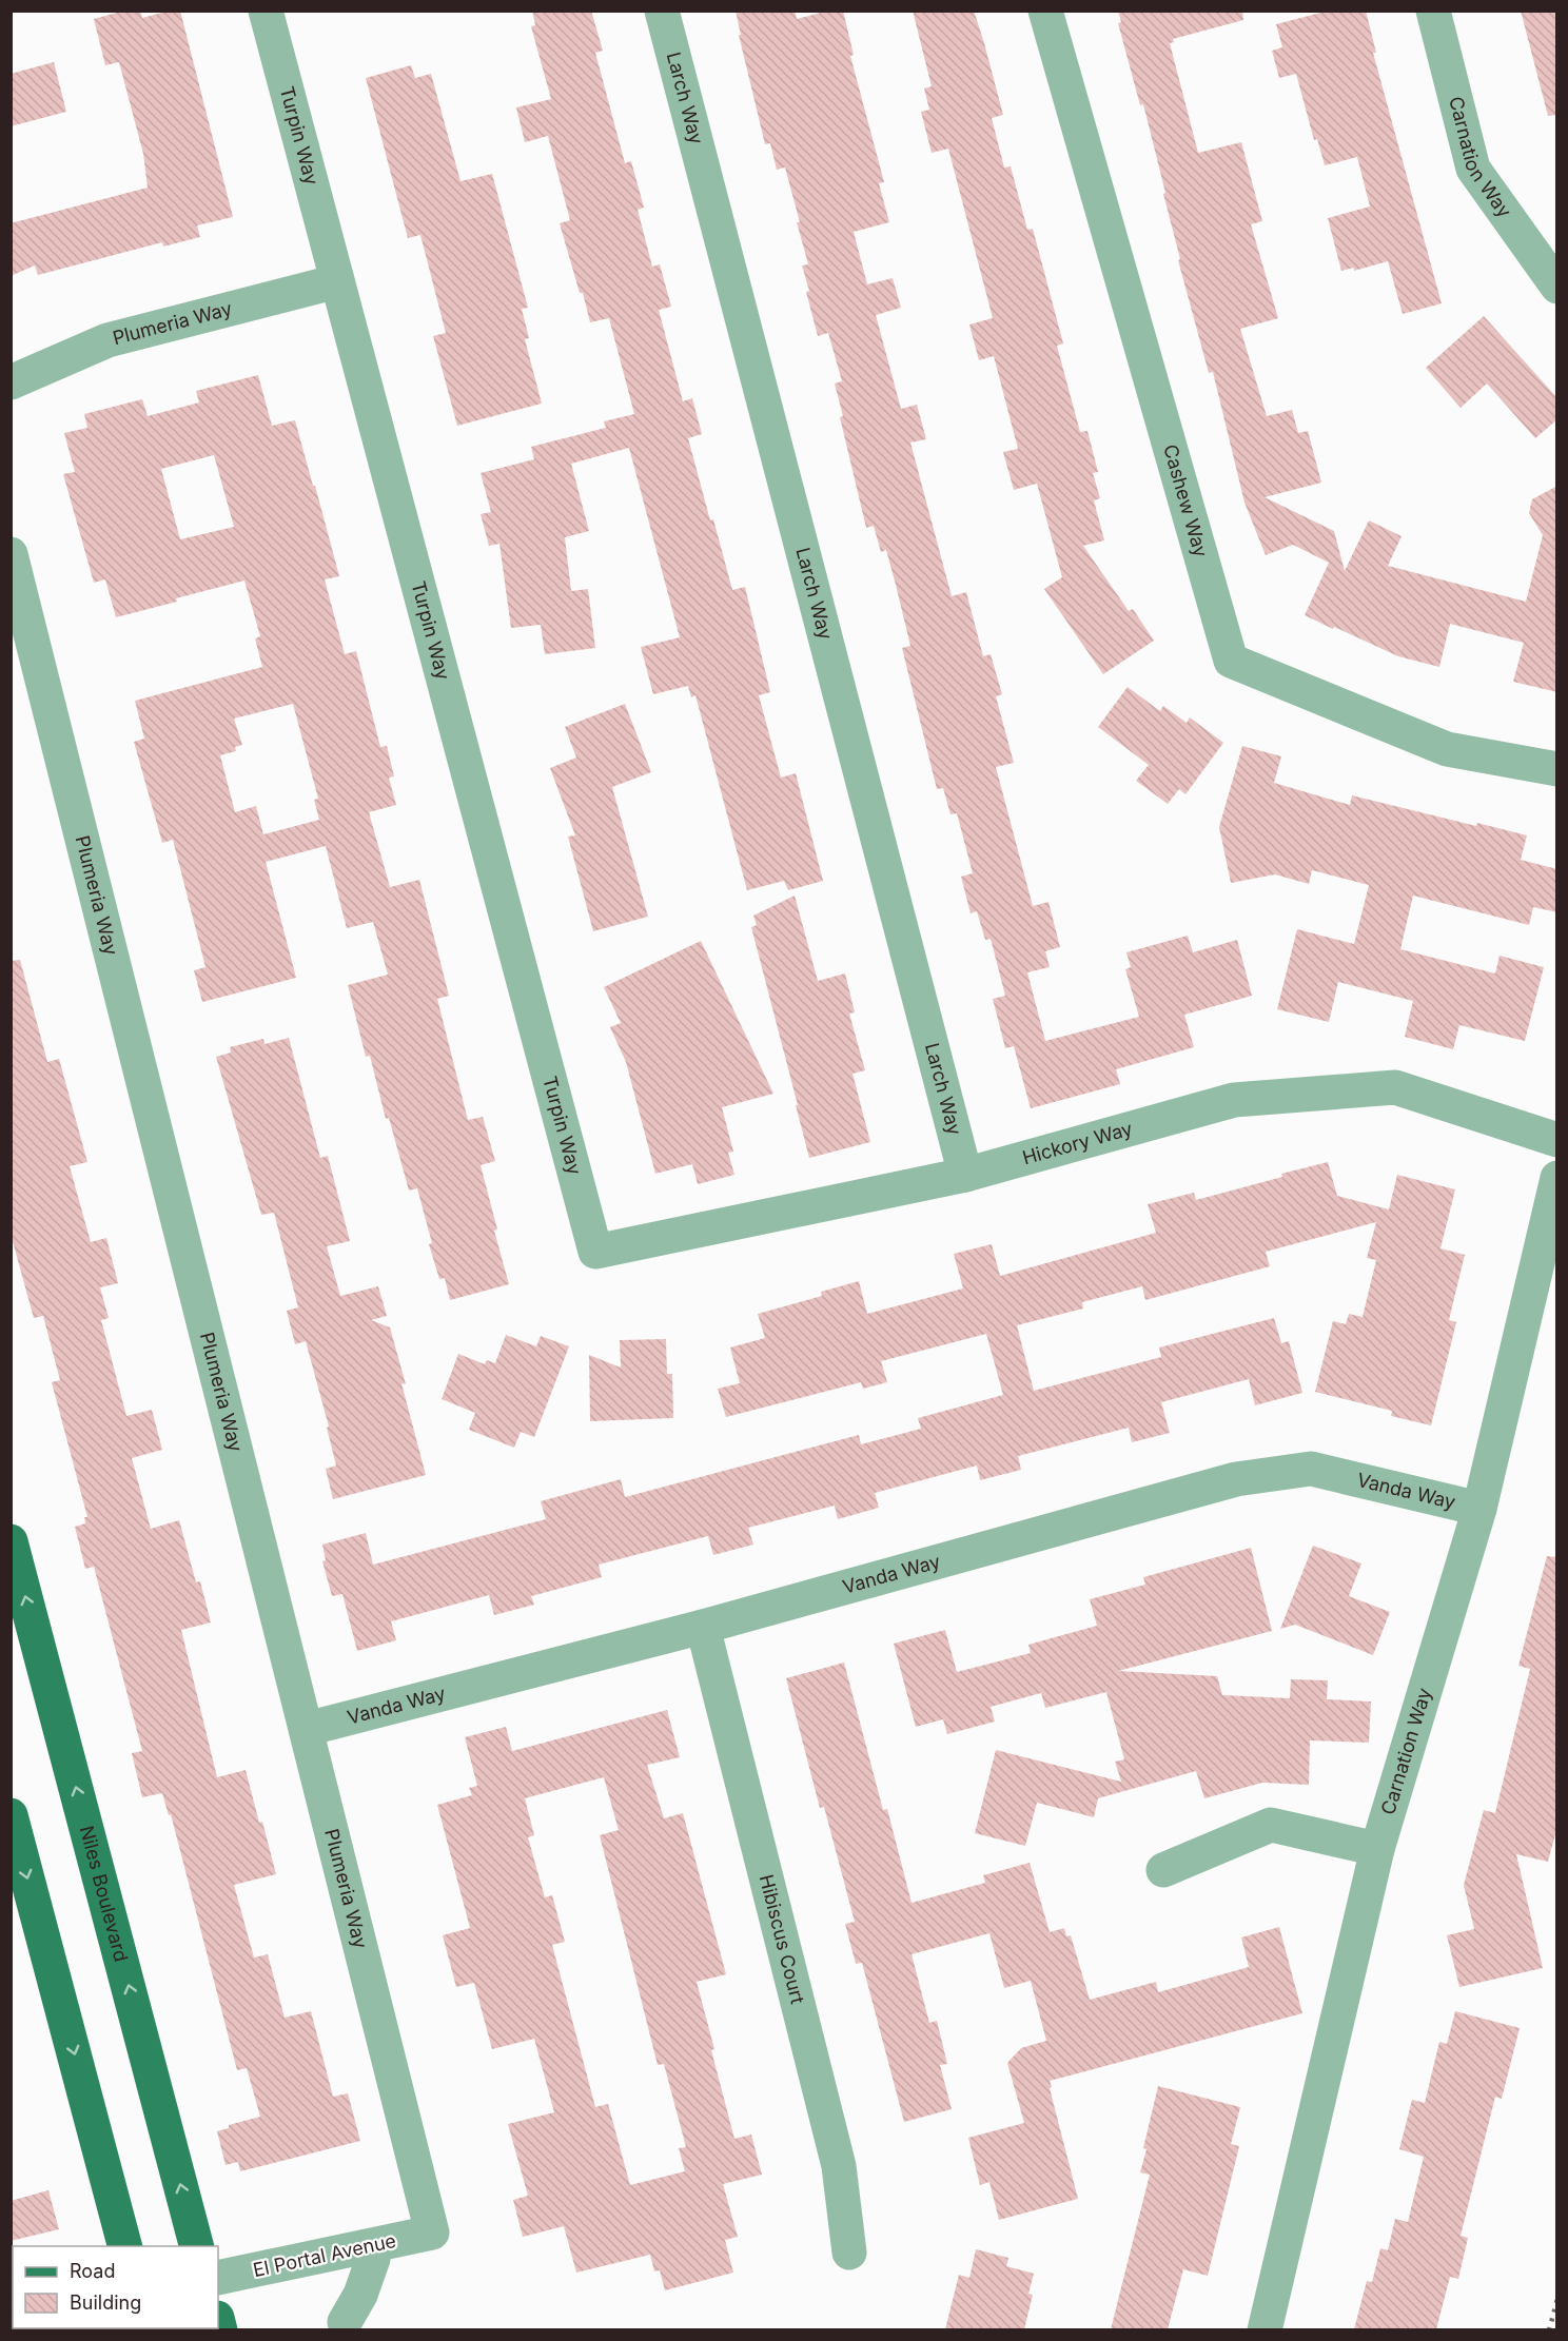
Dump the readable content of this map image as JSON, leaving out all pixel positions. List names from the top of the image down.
{
  "streets": {
    "main road": ["Niles Boulevard"],
    "street": [
      "Larch Way",
      "Turpin Way",
      "Carnation Way",
      "Plumeria Way",
      "Cashew Way",
      "Hickory Way",
      "Vanda Way",
      "Hibiscus Court",
      "El Portal Avenue"
    ]
  },
  "crossings": [
    ["Larch Way", "Hickory Way"],
    ["Turpin Way", "Plumeria Way"],
    ["Turpin Way", "Hickory Way"],
    ["Carnation Way", "Vanda Way"],
    ["Plumeria Way", "Vanda Way"],
    ["Plumeria Way", "El Portal Avenue"],
    ["Vanda Way", "Hibiscus Court"]
  ],
  "legend": ["Road", "Building"]
}
